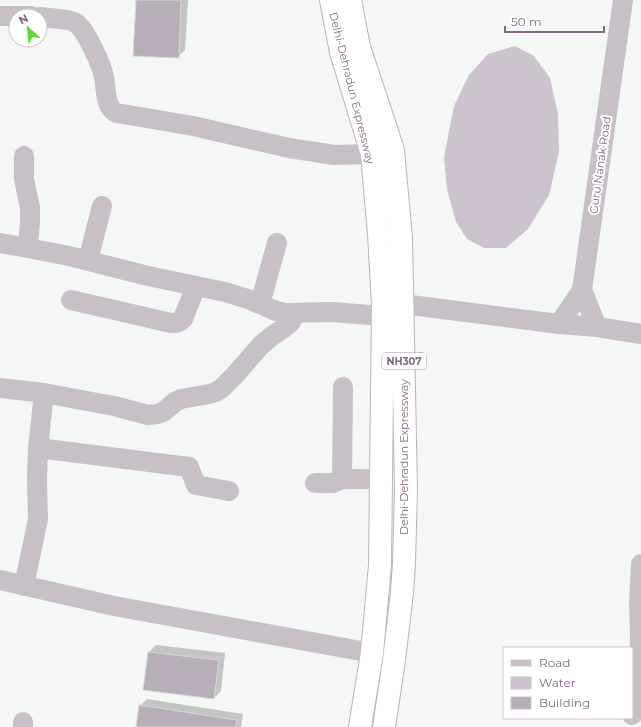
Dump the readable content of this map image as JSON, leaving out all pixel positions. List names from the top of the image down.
{
  "streets": {
    "highway": ["Delhi-Dehradun Expressway", "NH307"],
    "street": ["Guru Nanak Road"]
  },
  "legend": ["Road", "Water", "Building"],
  "scale_bar": "50 m",
  "north": "top left"
}
